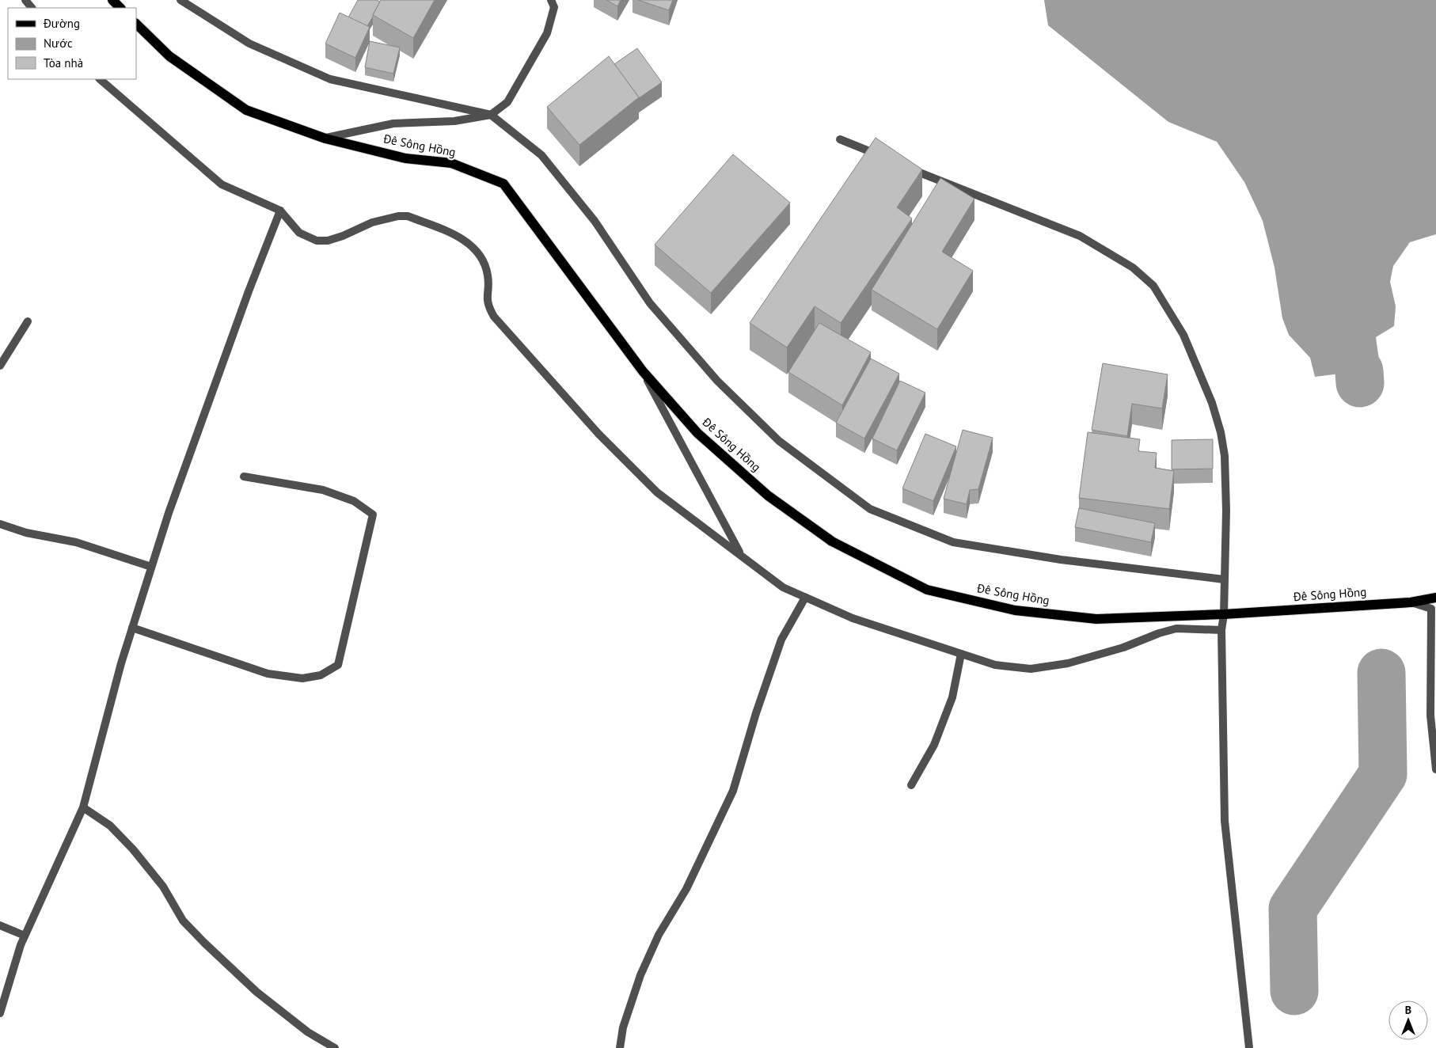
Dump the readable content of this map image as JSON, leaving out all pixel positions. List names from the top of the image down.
{
  "streets": {
    "main road": ["Đê Sông Hồng"]
  },
  "legend": ["Đường", "Nước", "Tòa nhà"],
  "north": "top"
}
